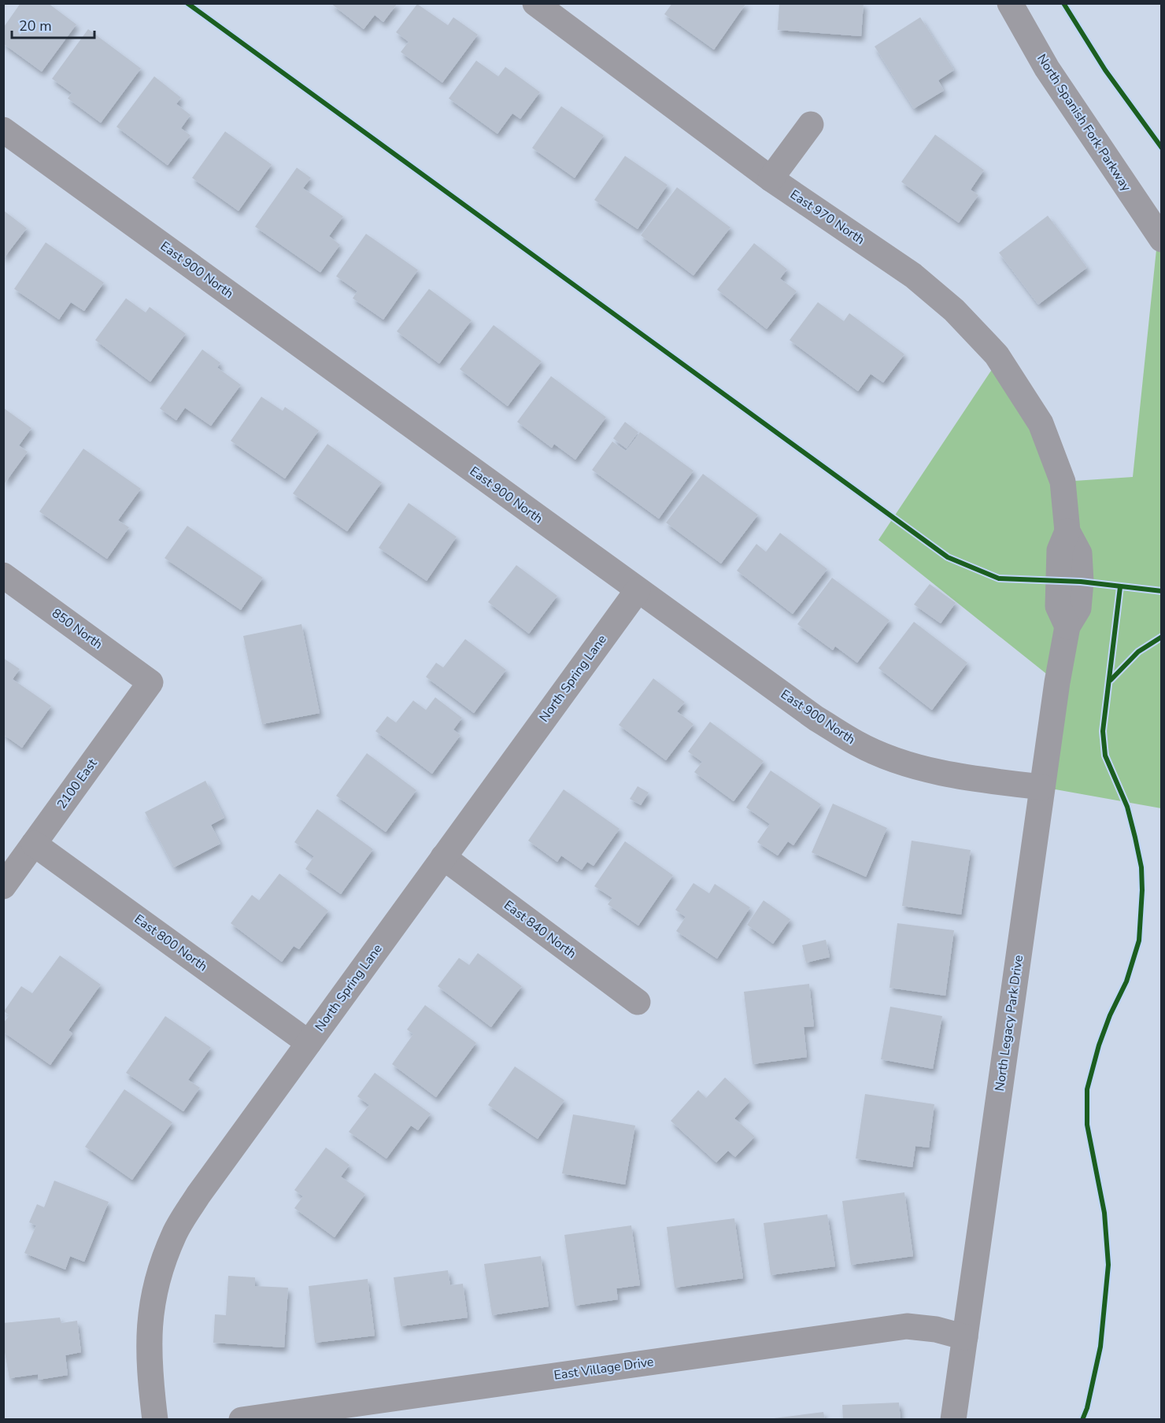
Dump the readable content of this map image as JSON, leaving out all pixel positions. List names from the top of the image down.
{
  "streets": {
    "street": [
      "North Spanish Fork Parkway",
      "East 970 North",
      "East 900 North",
      "850 North",
      "North Spring Lane",
      "2100 East",
      "East 840 North",
      "East 800 North",
      "North Legacy Park Drive",
      "East Village Drive"
    ]
  },
  "crossings": [
    ["East 970 North", "North Legacy Park Drive"],
    ["East 900 North", "North Spring Lane"],
    ["East 900 North", "North Legacy Park Drive"],
    ["850 North", "2100 East"],
    ["North Spring Lane", "East 840 North"],
    ["North Spring Lane", "East 800 North"],
    ["2100 East", "East 800 North"],
    ["North Legacy Park Drive", "East Village Drive"]
  ],
  "scale_bar": "20 m"
}
